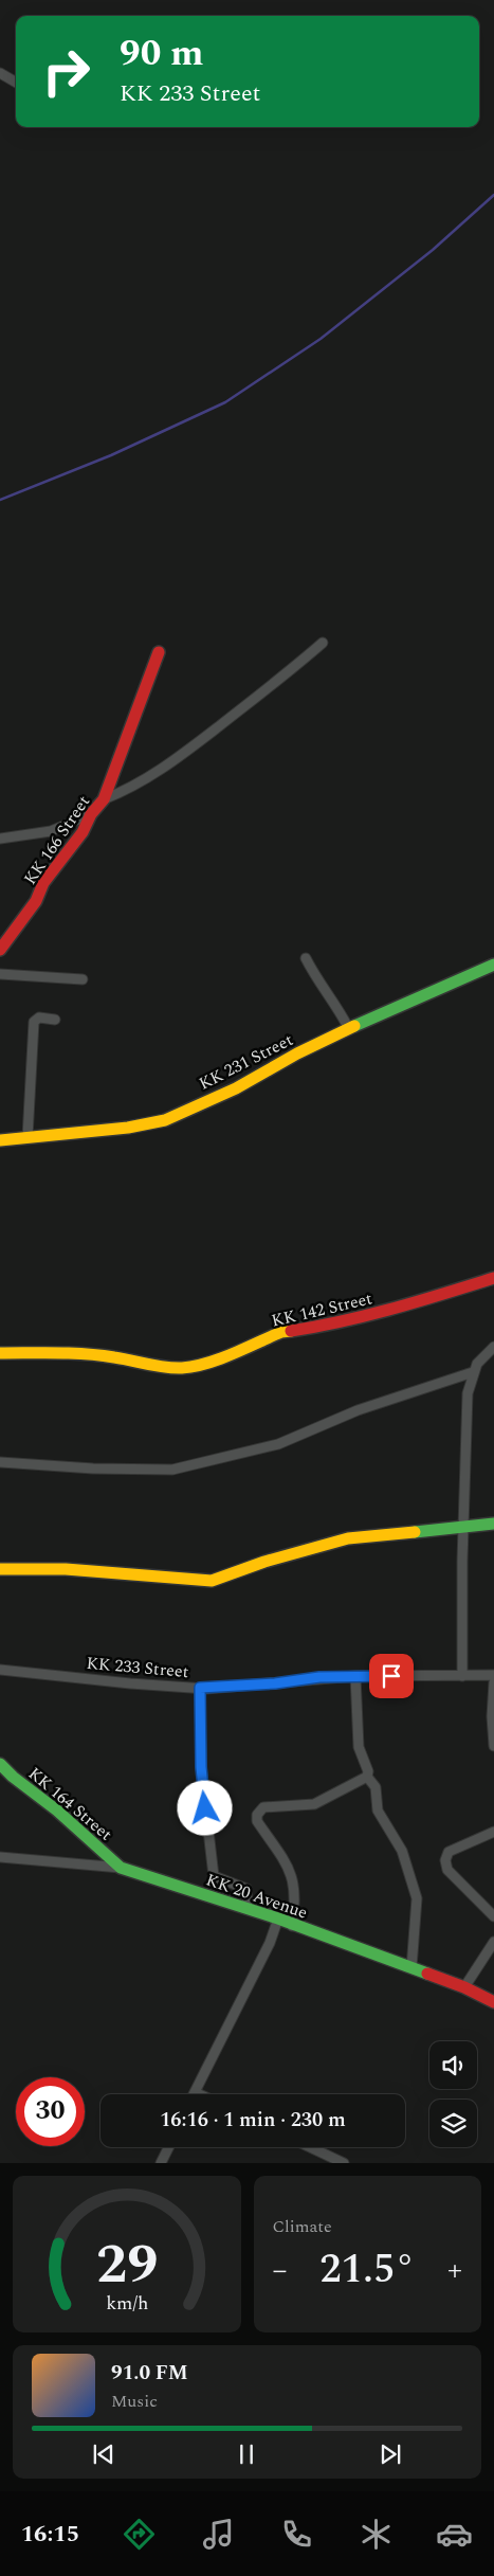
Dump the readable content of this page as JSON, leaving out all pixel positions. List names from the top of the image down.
{
  "streets": {
    "street": [
      "KK 166 Street",
      "KK 231 Street",
      "KK 142 Street",
      "KK 233 Street",
      "KK 164 Street",
      "KK 20 Avenue"
    ]
  },
  "crossings": [
    ["KK 164 Street", "KK 20 Avenue"]
  ],
  "page": {
    "turn": ["90 m", "KK 233 Street"],
    "limit": "30",
    "trip": "16:16 · 1 min · 230 m",
    "tile": "Climate",
    "heat": ["−", "21.5°", "+"],
    "song": ["91.0 FM", "Music"],
    "tabs": "16:15",
    "gauge": ["29", "km/h"]
  }
}
